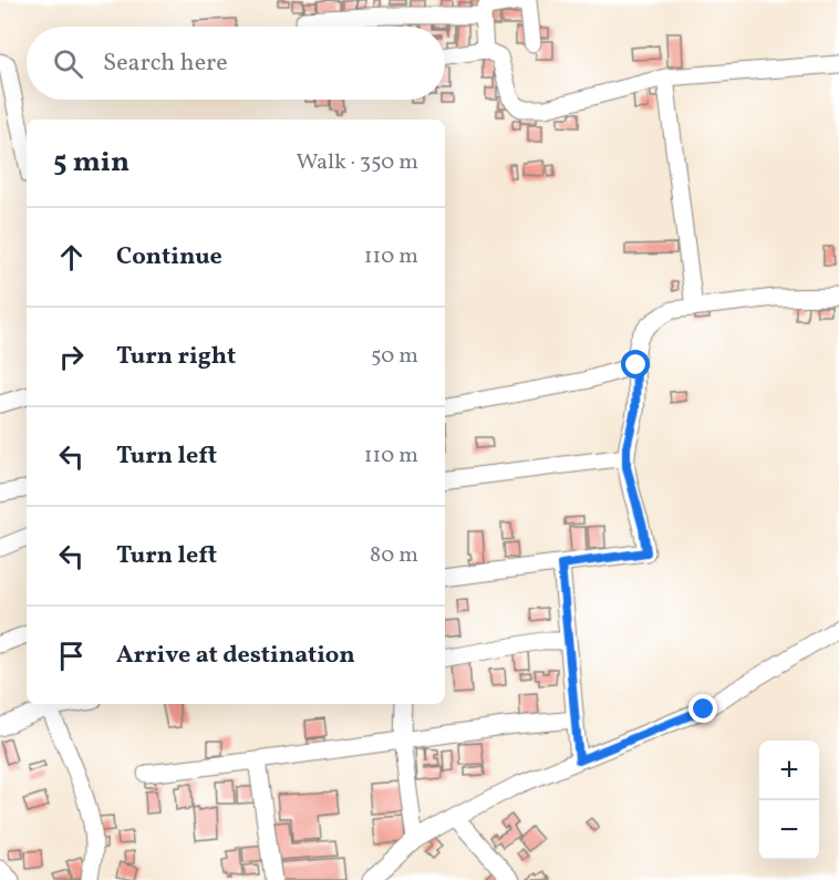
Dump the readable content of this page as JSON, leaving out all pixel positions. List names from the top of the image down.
{
  "page": {
    "search": "Search here",
    "heading": ["5 min", "Walk · 350 m"],
    "list": [
      ["Continue", "110 m"],
      ["Turn right", "50 m"],
      ["Turn left", "110 m"],
      ["Turn left", "80 m"],
      "Arrive at destination"
    ],
    "map_buttons": ["+", "−"]
  }
}
